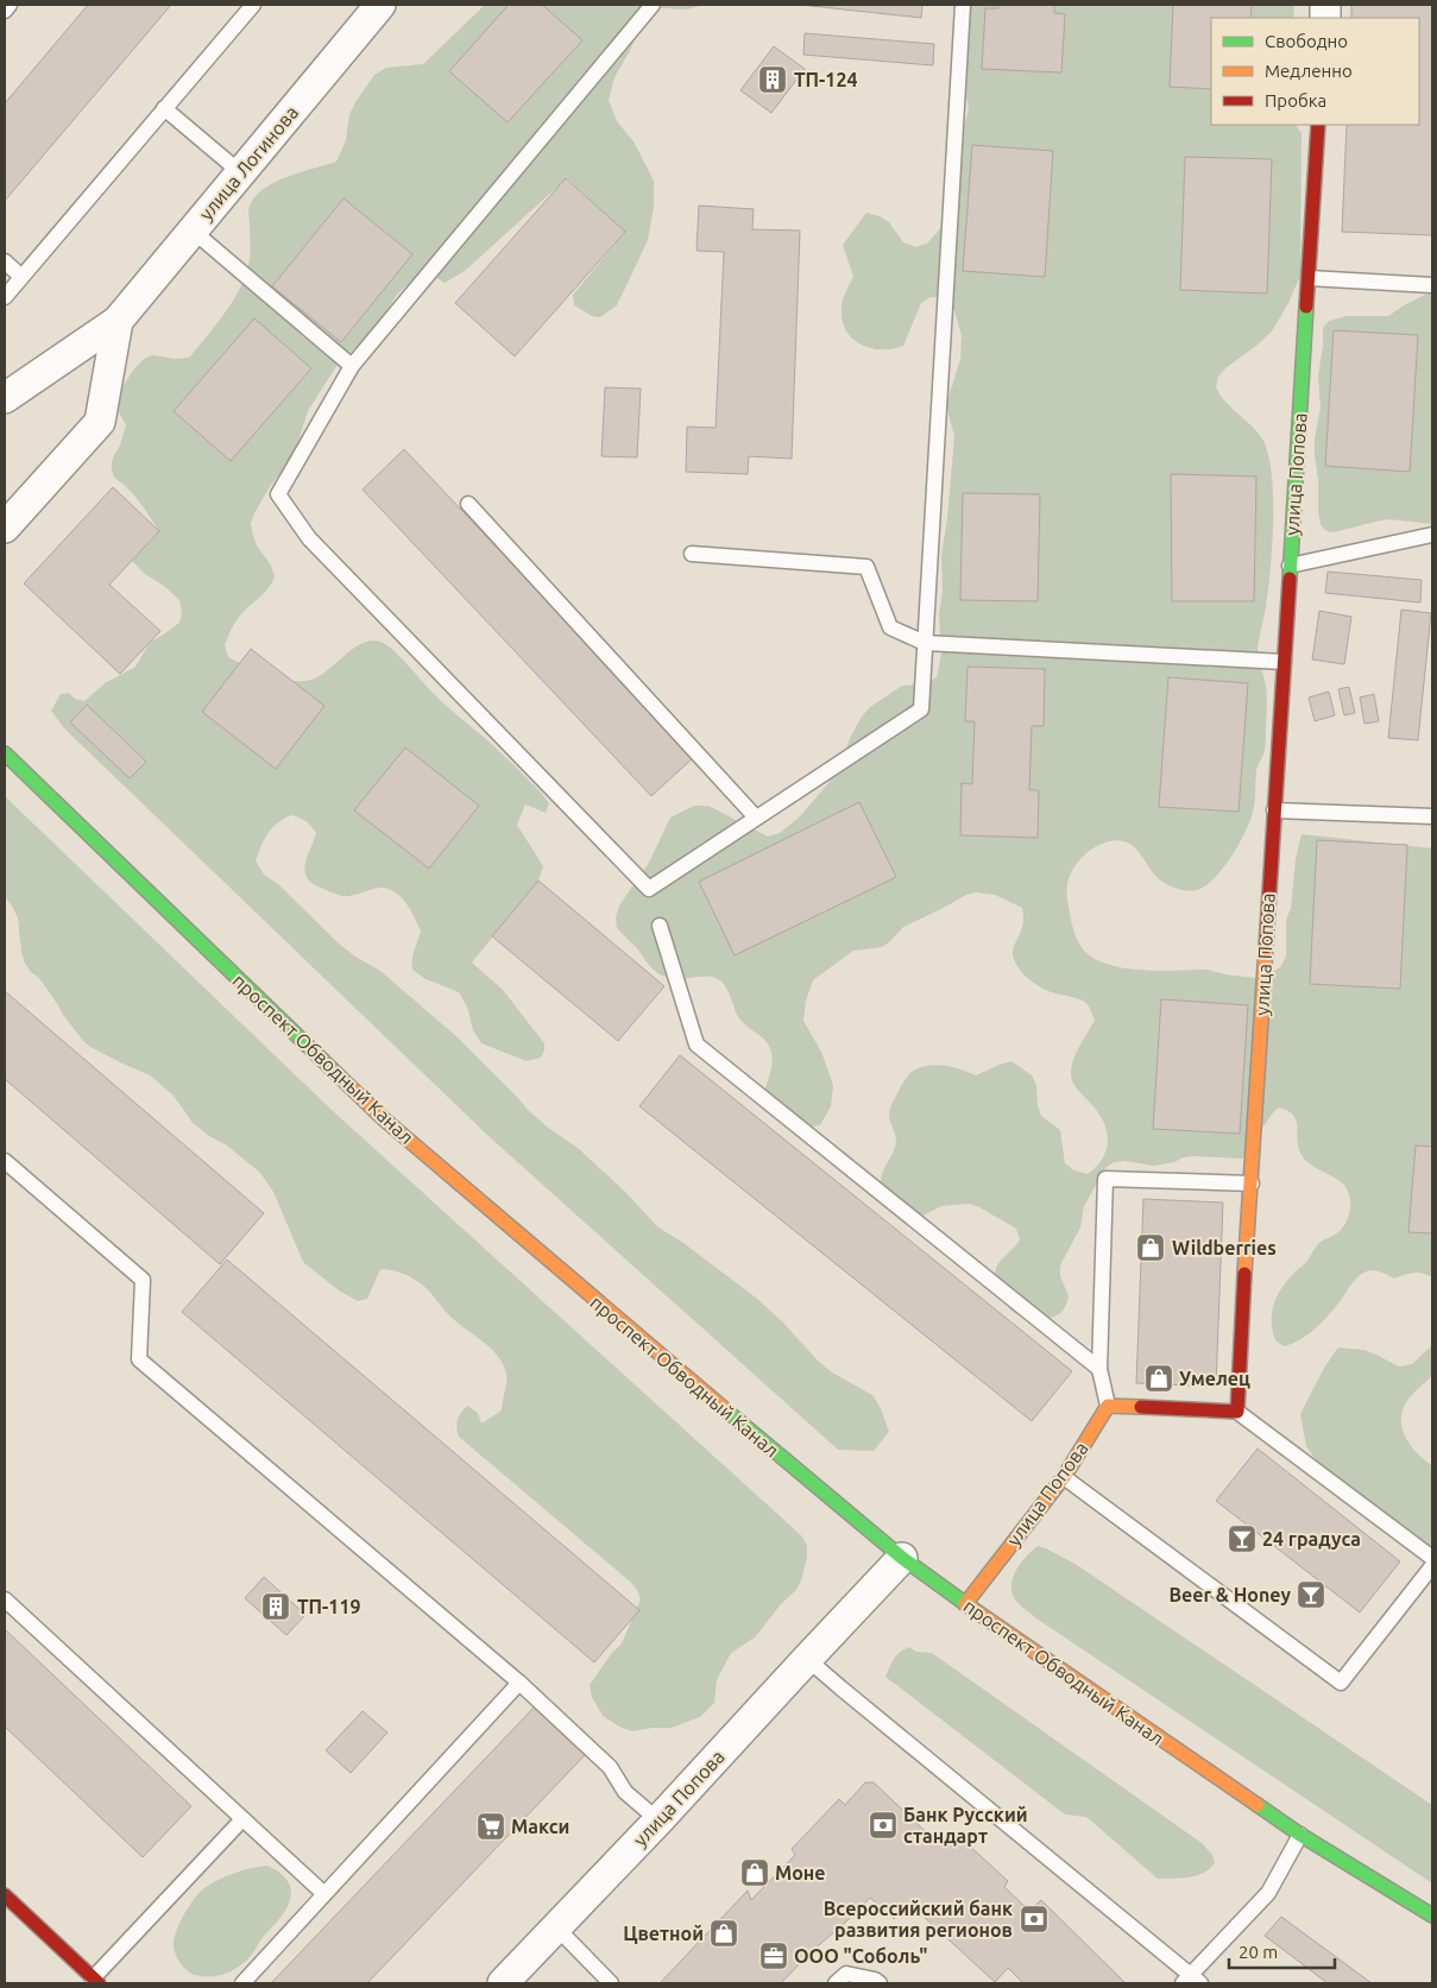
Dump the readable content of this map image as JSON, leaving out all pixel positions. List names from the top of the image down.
{
  "streets": {
    "main road": ["улица Попова", "проспект Обводный Канал"],
    "street": ["улица Логинова"]
  },
  "crossings": [
    ["улица Попова", "проспект Обводный Канал"]
  ],
  "places": {
    "building": ["ТП-124", "ТП-119"],
    "shop": [
      "Wildberries",
      "Умелец",
      "Моне",
      "Цветной"
    ],
    "bar": ["24 градуса", "Beer & Honey"],
    "bank": ["Банк Русский стандарт", "Всероссийский банк развития регионов"],
    "supermarket": ["Макси"],
    "office": ["ООО \"Соболь\""]
  },
  "legend": ["Свободно", "Медленно", "Пробка"],
  "scale_bar": "20 m"
}
